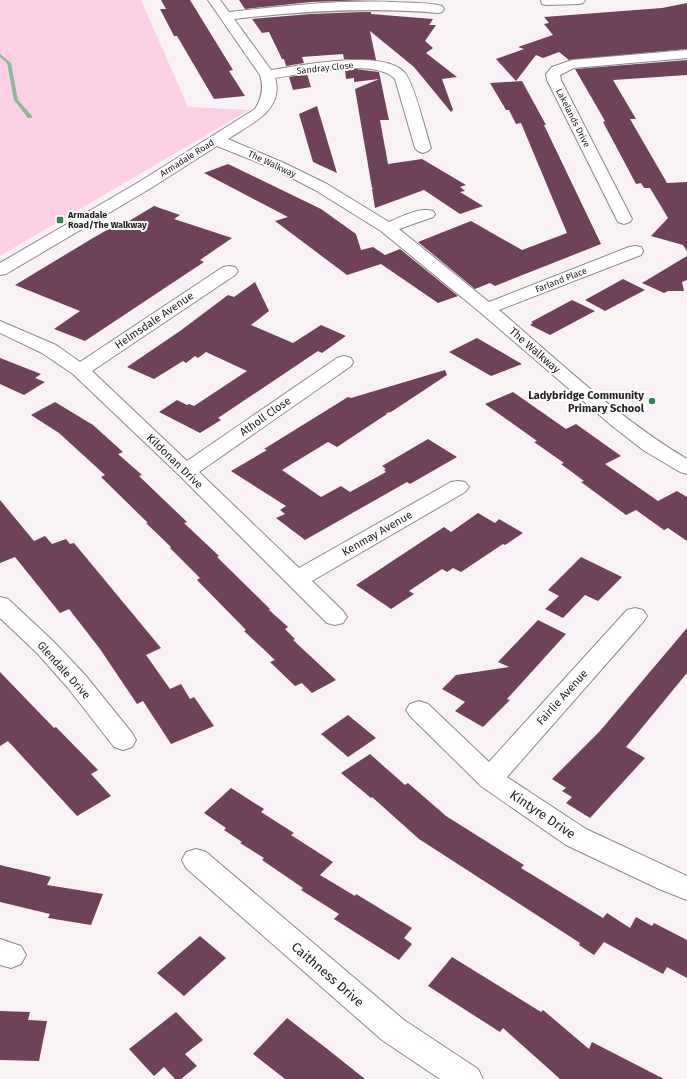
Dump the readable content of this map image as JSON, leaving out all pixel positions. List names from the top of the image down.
{
  "streets": {
    "street": [
      "Sandray Close",
      "Lakelands Drive",
      "Armadale Road",
      "The Walkway",
      "Farland Place",
      "Helmsdale Avenue",
      "Atholl Close",
      "Kildonan Drive",
      "Kenmay Avenue",
      "Glendale Drive",
      "Fairlie Avenue",
      "Kintyre Drive",
      "Caithness Drive"
    ]
  },
  "crossings": [
    ["Sandray Close", "Armadale Road"],
    ["Armadale Road", "The Walkway"],
    ["The Walkway", "Farland Place"],
    ["Helmsdale Avenue", "Kildonan Drive"],
    ["Atholl Close", "Kildonan Drive"],
    ["Kildonan Drive", "Kenmay Avenue"],
    ["Fairlie Avenue", "Kintyre Drive"]
  ],
  "places": {
    "transit": ["Armadale Road/The Walkway"],
    "other": ["Ladybridge Community Primary School"]
  }
}
